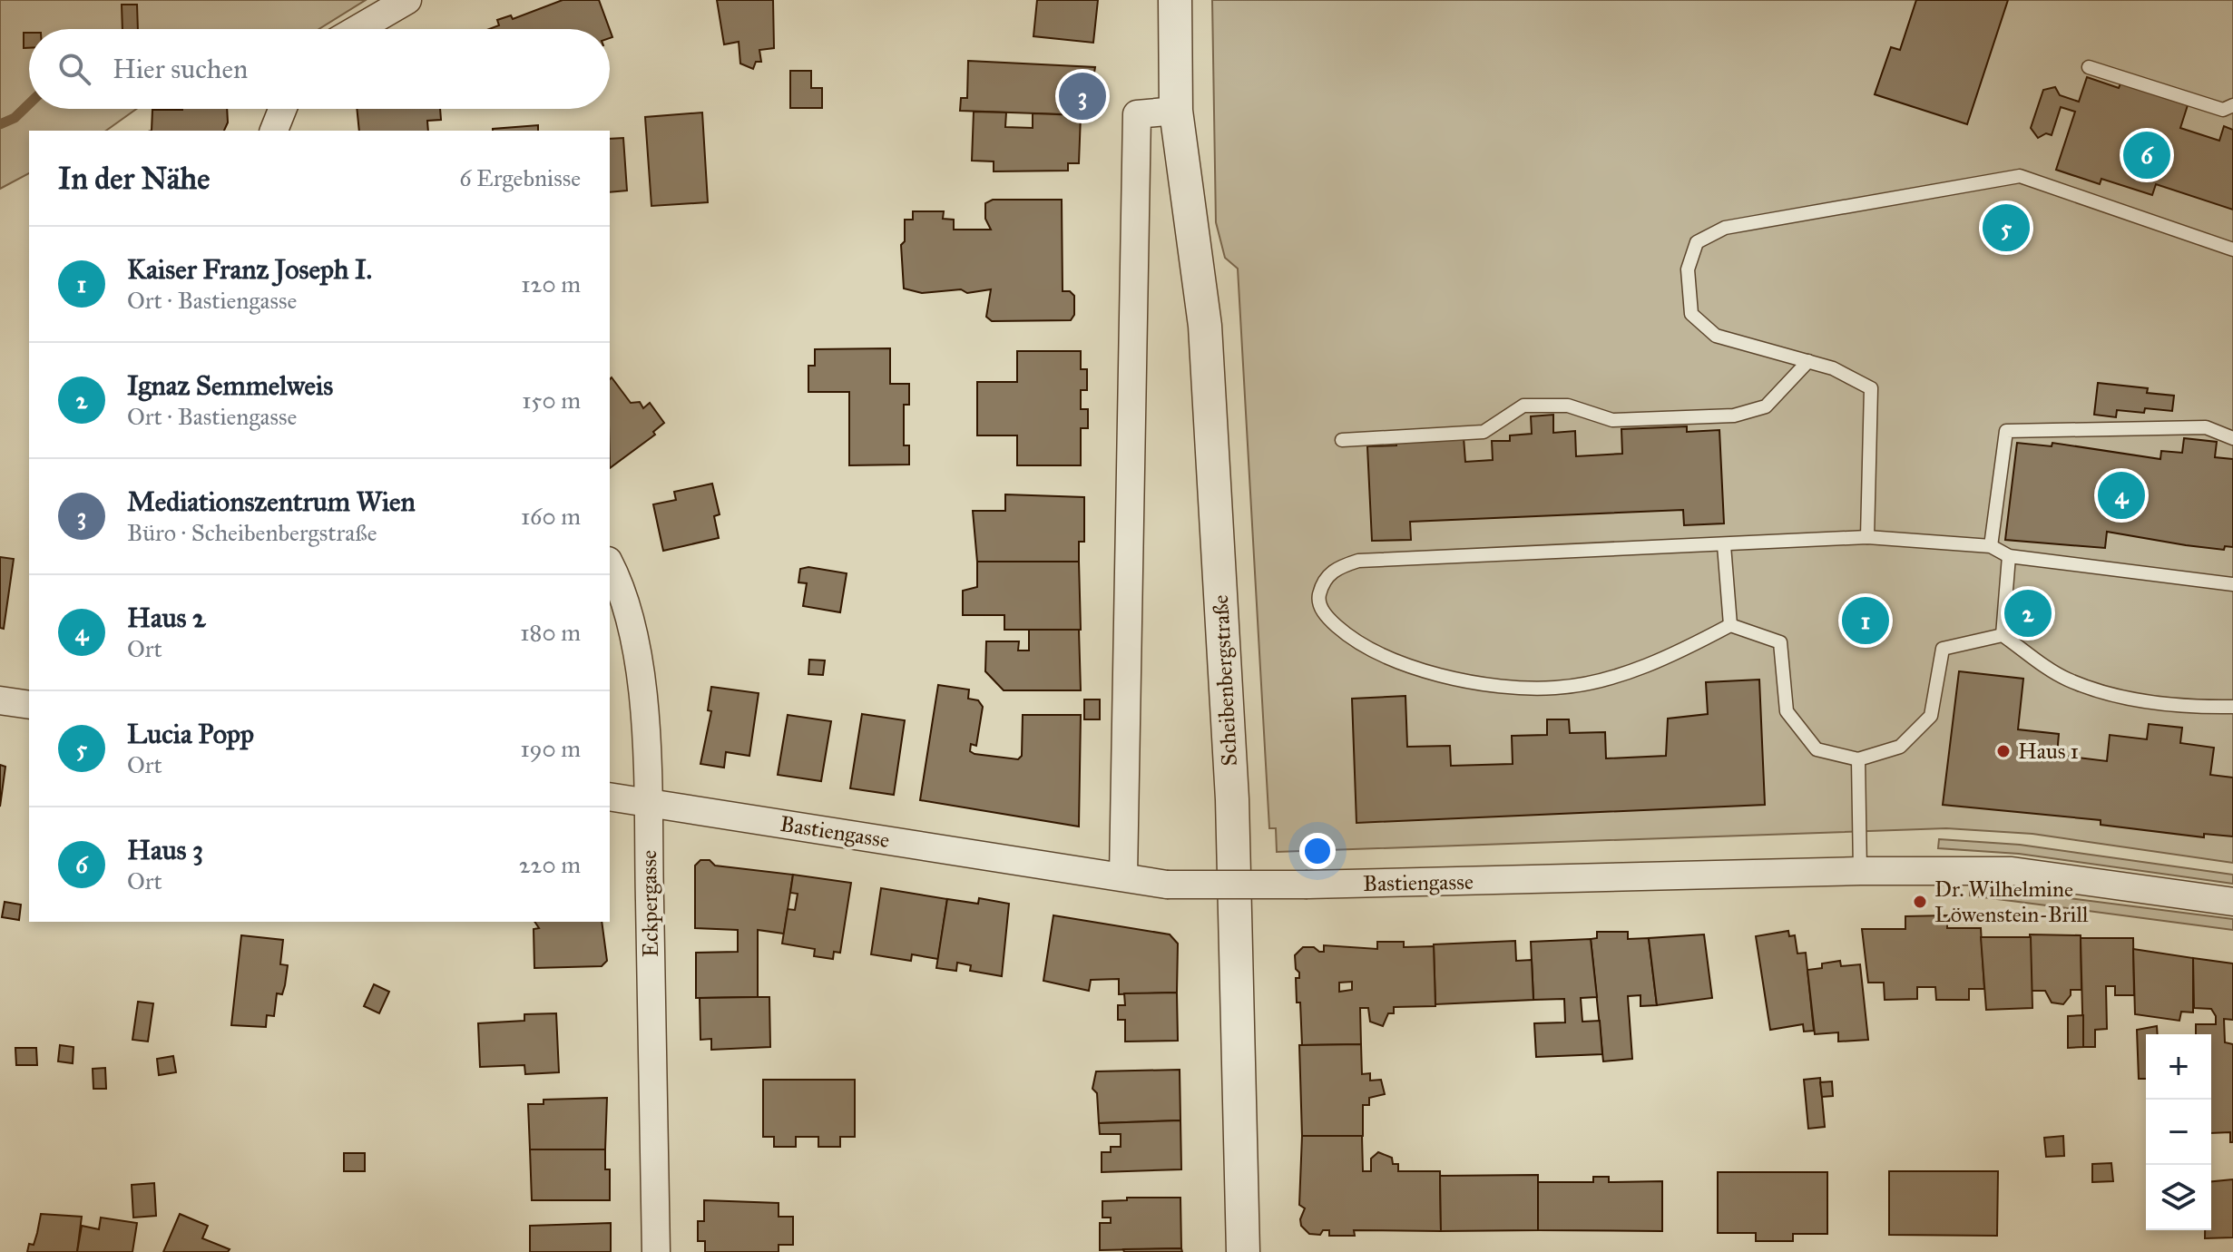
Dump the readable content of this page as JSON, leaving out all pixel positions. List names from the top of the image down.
{
  "streets": {
    "street": ["Scheibenbergstraße", "Bastiengasse", "Eckpergasse"]
  },
  "crossings": [
    ["Bastiengasse", "Eckpergasse"]
  ],
  "places": ["Haus 1", "Dr. Wilhelmine Löwenstein-Brill"],
  "page": {
    "search": "Hier suchen",
    "pins": [
      "3",
      "6",
      "5",
      "4",
      "2",
      "1"
    ],
    "heading": ["In der Nähe", "6 Ergebnisse"],
    "list": [
      {
        "mark": "1",
        "name": "Kaiser Franz Joseph I.",
        "note": "Ort · Bastiengasse",
        "value": "120 m"
      },
      {
        "mark": "2",
        "name": "Ignaz Semmelweis",
        "note": "Ort · Bastiengasse",
        "value": "150 m"
      },
      {
        "mark": "3",
        "name": "Mediationszentrum Wien",
        "note": "Büro · Scheibenbergstraße",
        "value": "160 m"
      },
      {
        "mark": "4",
        "name": "Haus 2",
        "note": "Ort",
        "value": "180 m"
      },
      {
        "mark": "5",
        "name": "Lucia Popp",
        "note": "Ort",
        "value": "190 m"
      },
      {
        "mark": "6",
        "name": "Haus 3",
        "note": "Ort",
        "value": "220 m"
      }
    ],
    "map_buttons": ["+", "−"]
  }
}
